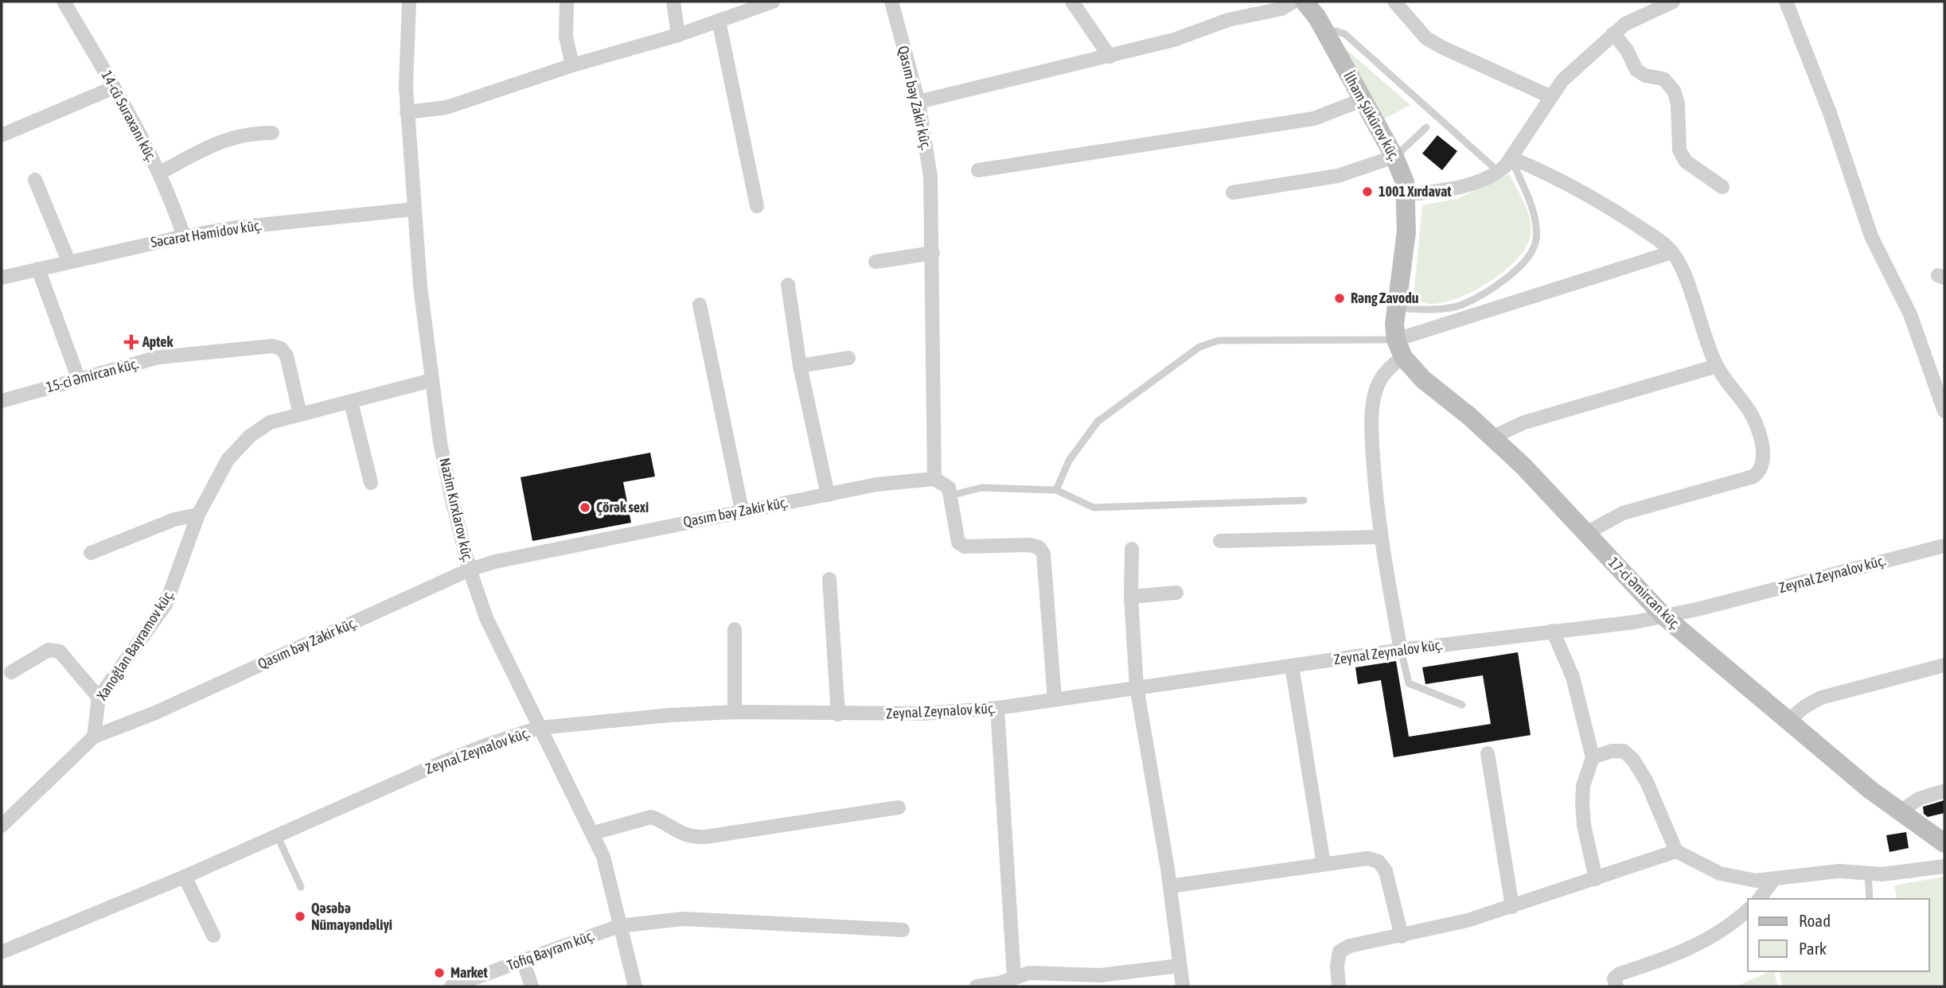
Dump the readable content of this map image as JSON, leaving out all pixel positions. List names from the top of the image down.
{
  "streets": {
    "street": [
      "Qasım bəy Zakir küç.",
      "14-cü Suraxanı küç.",
      "İlham Şükürov küç.",
      "Səcarət Həmidov küç.",
      "15-ci Əmircan küç.",
      "Nazim Kırxlarov küç.",
      "Zeynal Zeynalov küç.",
      "17-ci Əmircan küç.",
      "Xanoğlan Bayramov küç.",
      "Tofiq Bayram küç."
    ]
  },
  "crossings": [
    ["Qasım bəy Zakir küç.", "Nazim Kırxlarov küç."],
    ["Qasım bəy Zakir küç.", "Xanoğlan Bayramov küç."],
    ["14-cü Suraxanı küç.", "Səcarət Həmidov küç."],
    ["İlham Şükürov küç.", "17-ci Əmircan küç."],
    ["Səcarət Həmidov küç.", "Nazim Kırxlarov küç."],
    ["15-ci Əmircan küç.", "Xanoğlan Bayramov küç."],
    ["Nazim Kırxlarov küç.", "Zeynal Zeynalov küç."],
    ["Nazim Kırxlarov küç.", "Xanoğlan Bayramov küç."],
    ["Nazim Kırxlarov küç.", "Tofiq Bayram küç."],
    ["Zeynal Zeynalov küç.", "17-ci Əmircan küç."]
  ],
  "places": {
    "other": [
      "1001 Xırdavat",
      "Rəng Zavodu",
      "Çörək sexi",
      "Qəsəbə Nümayəndəliyi",
      "Market"
    ],
    "health": ["Aptek"]
  },
  "legend": ["Road", "Park"]
}
